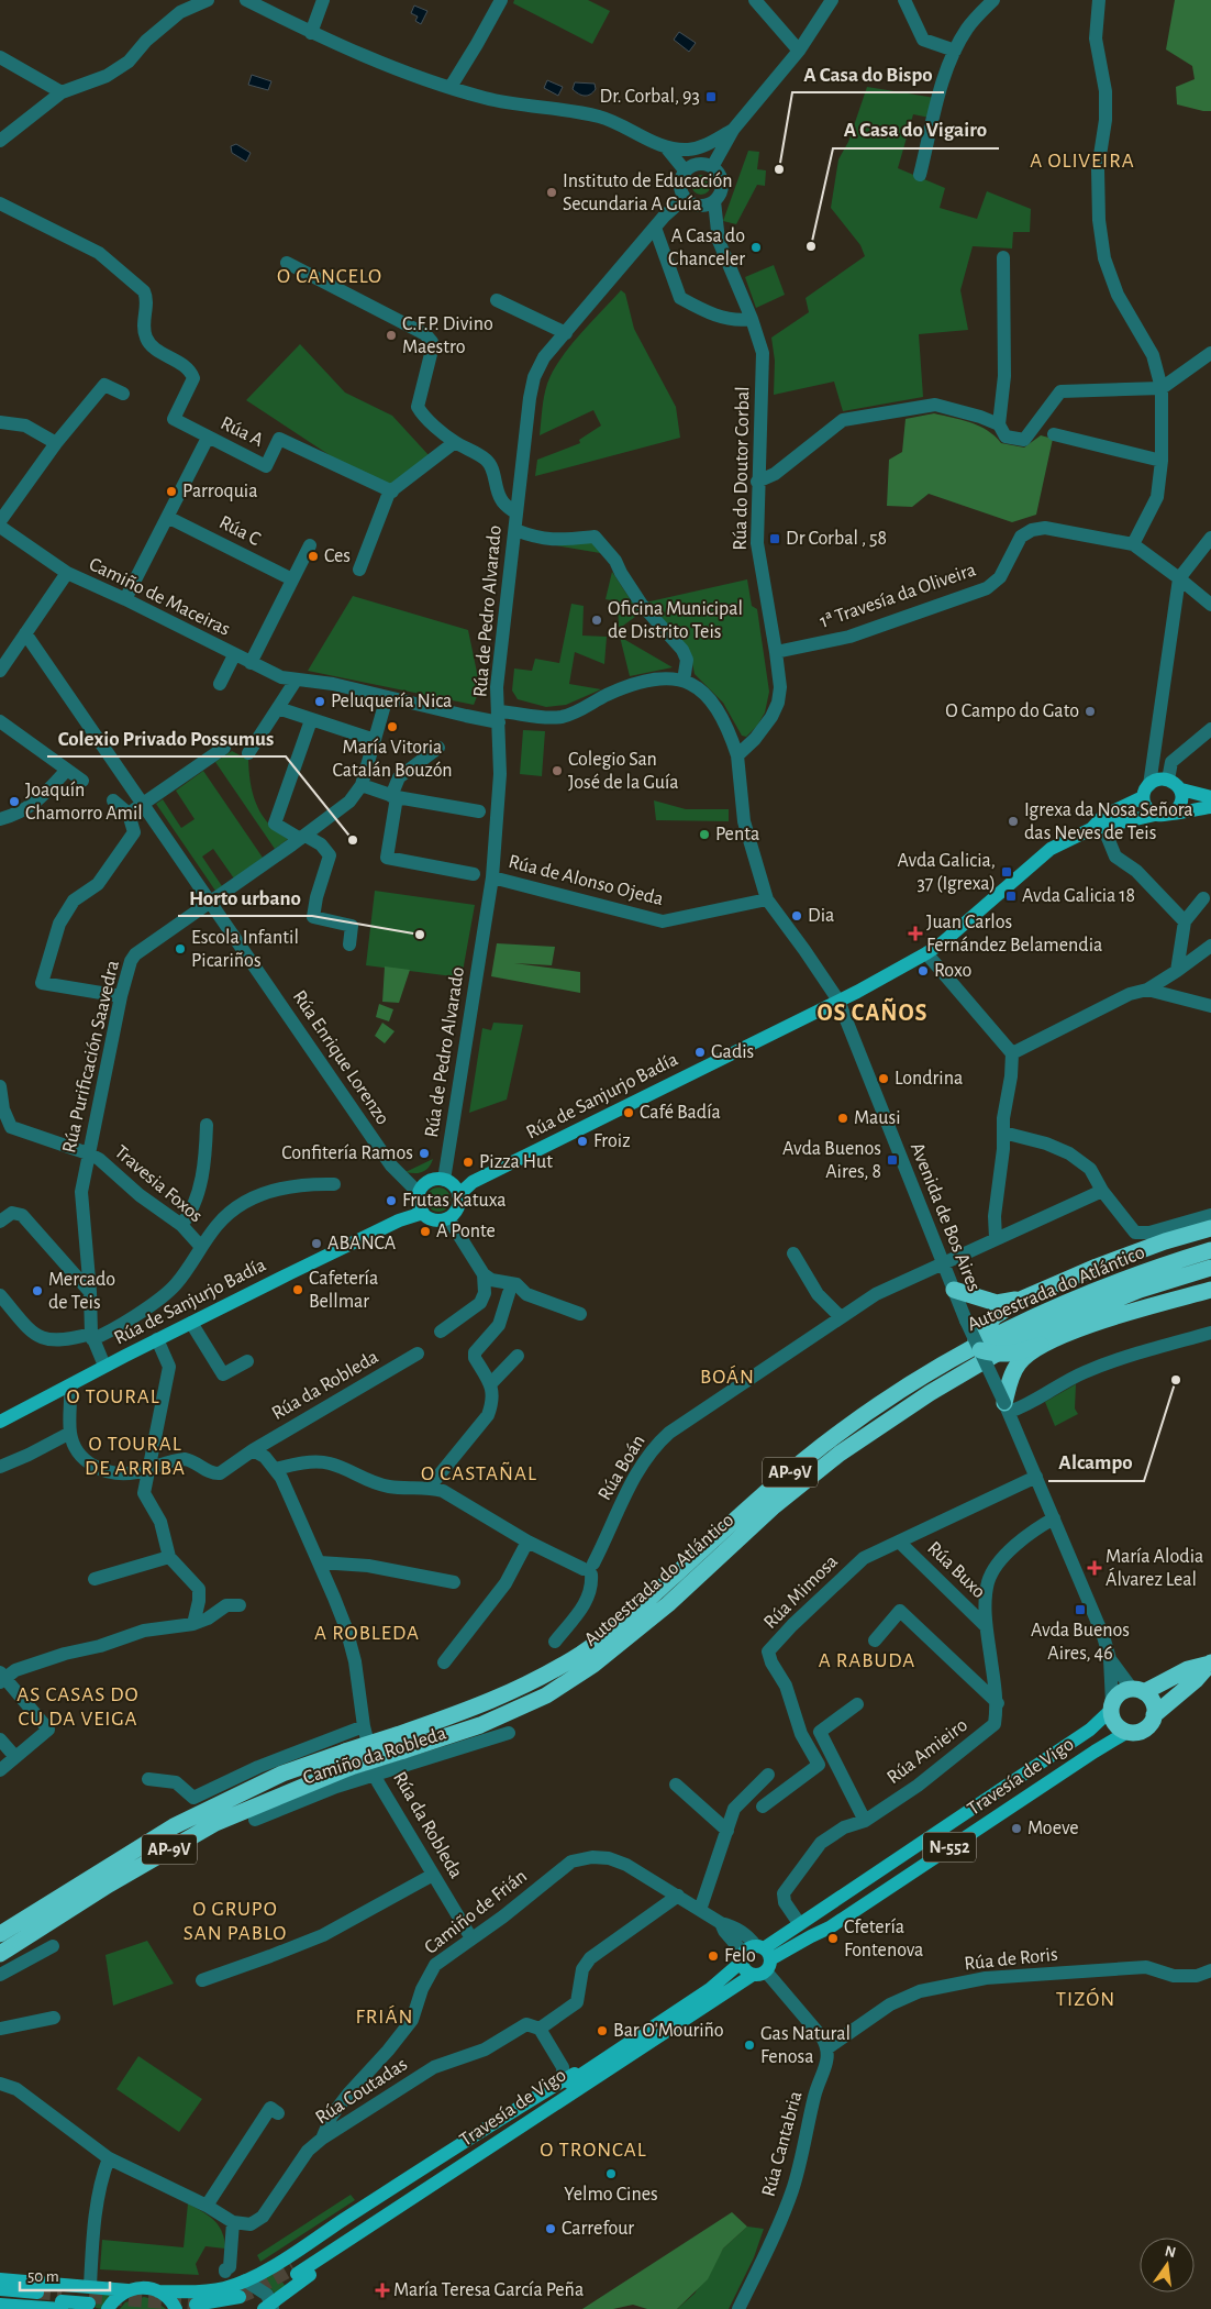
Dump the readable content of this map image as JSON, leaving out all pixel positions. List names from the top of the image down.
{
  "streets": {
    "highway": ["Autoestrada do Atlántico", "AP-9V", "N-552"],
    "main road": ["Rúa de Sanjurjo Badía", "Travesía de Vigo"],
    "street": [
      "Rúa A",
      "Rúa do Doutor Corbal",
      "Rúa C",
      "1ª Travesía da Oliveira",
      "Camiño de Maceiras",
      "Rúa de Pedro Alvarado",
      "Rúa de Alonso Ojeda",
      "Rúa Purificación Saavedra",
      "Rúa Enrique Lorenzo",
      "Travesia Foxos",
      "Avenida de Bos Aires",
      "Rúa da Robleda",
      "Rúa Boán",
      "Rúa Buxo",
      "Rúa Mimosa",
      "Rúa Amieiro",
      "Camiño da Robleda",
      "Camiño de Frián",
      "Rúa de Roris",
      "Rúa Coutadas",
      "Rúa Cantabria"
    ]
  },
  "crossings": [
    ["Rúa do Doutor Corbal", "1ª Travesía da Oliveira"],
    ["Rúa do Doutor Corbal", "Rúa de Pedro Alvarado"],
    ["Camiño de Maceiras", "Rúa de Pedro Alvarado"],
    ["Camiño de Maceiras", "Rúa Purificación Saavedra"],
    ["Rúa de Pedro Alvarado", "Rúa de Alonso Ojeda"],
    ["Rúa de Pedro Alvarado", "Rúa Enrique Lorenzo"],
    ["Rúa de Pedro Alvarado", "Rúa de Sanjurjo Badía"],
    ["Rúa Purificación Saavedra", "Rúa Enrique Lorenzo"],
    ["Rúa Purificación Saavedra", "Rúa de Sanjurjo Badía"],
    ["Rúa Purificación Saavedra", "Travesia Foxos"],
    ["Rúa Enrique Lorenzo", "Rúa de Sanjurjo Badía"],
    ["Rúa de Sanjurjo Badía", "Avenida de Bos Aires"],
    ["Rúa de Sanjurjo Badía", "Rúa da Robleda"],
    ["Avenida de Bos Aires", "Rúa Boán"],
    ["Avenida de Bos Aires", "Rúa Mimosa"],
    ["Avenida de Bos Aires", "Rúa Amieiro"],
    ["Avenida de Bos Aires", "Travesía de Vigo"],
    ["Avenida de Bos Aires", "N-552"],
    ["Rúa da Robleda", "Camiño da Robleda"],
    ["Rúa da Robleda", "Camiño de Frián"],
    ["Rúa Buxo", "Rúa Mimosa"],
    ["Rúa Buxo", "Rúa Amieiro"],
    ["Rúa Amieiro", "Travesía de Vigo"],
    ["Travesía de Vigo", "N-552"],
    ["Travesía de Vigo", "Camiño de Frián"],
    ["N-552", "Camiño de Frián"],
    ["Camiño de Frián", "Rúa Coutadas"],
    ["Rúa de Roris", "Rúa Cantabria"]
  ],
  "districts": [
    "A OLIVEIRA",
    "O CANCELO",
    "OS CAÑOS",
    "BOÁN",
    "O TOURAL",
    "O TOURAL DE ARRIBA",
    "O CASTAÑAL",
    "A ROBLEDA",
    "A RABUDA",
    "AS CASAS DO CU DA VEIGA",
    "O GRUPO SAN PABLO",
    "TIZÓN",
    "FRIÁN",
    "O TRONCAL"
  ],
  "places": {
    "transit": [
      "Dr. Corbal, 93",
      "Dr Corbal , 58",
      "Avda Galicia, 37 (Igrexa)",
      "Avda Galicia 18",
      "Avda Buenos Aires, 8",
      "Avda Buenos Aires, 46"
    ],
    "other": [
      "A Casa do Bispo",
      "Instituto de Educación Secundaria A Guía",
      "A Casa do Vigairo",
      "A Casa do Chanceler",
      "C.F.P. Divino Maestro",
      "Parroquia",
      "Ces",
      "Oficina Municipal de Distrito Teis",
      "Peluquería Nica",
      "O Campo do Gato",
      "María Vitoria Catalán Bouzón",
      "Colegio San José de la Guía",
      "Joaquín Chamorro Amil",
      "Igrexa da Nosa Señora das Neves de Teis",
      "Penta",
      "Colexio Privado Possumus",
      "Dia",
      "Horto urbano",
      "Escola Infantil Picariños",
      "Roxo",
      "Gadis",
      "Londrina",
      "Café Badía",
      "Mausi",
      "Froiz",
      "Confitería Ramos",
      "Pizza Hut",
      "Frutas Katuxa",
      "A Ponte",
      "ABANCA",
      "Cafetería Bellmar",
      "Mercado de Teis",
      "Alcampo",
      "Moeve",
      "Cfetería Fontenova",
      "Felo",
      "Bar O'Mouriño",
      "Gas Natural Fenosa",
      "Yelmo Cines",
      "Carrefour"
    ],
    "health": ["Juan Carlos Fernández Belamendia", "María Alodia Álvarez Leal", "María Teresa García Peña"]
  },
  "scale_bar": "50 m",
  "north": "top"
}
